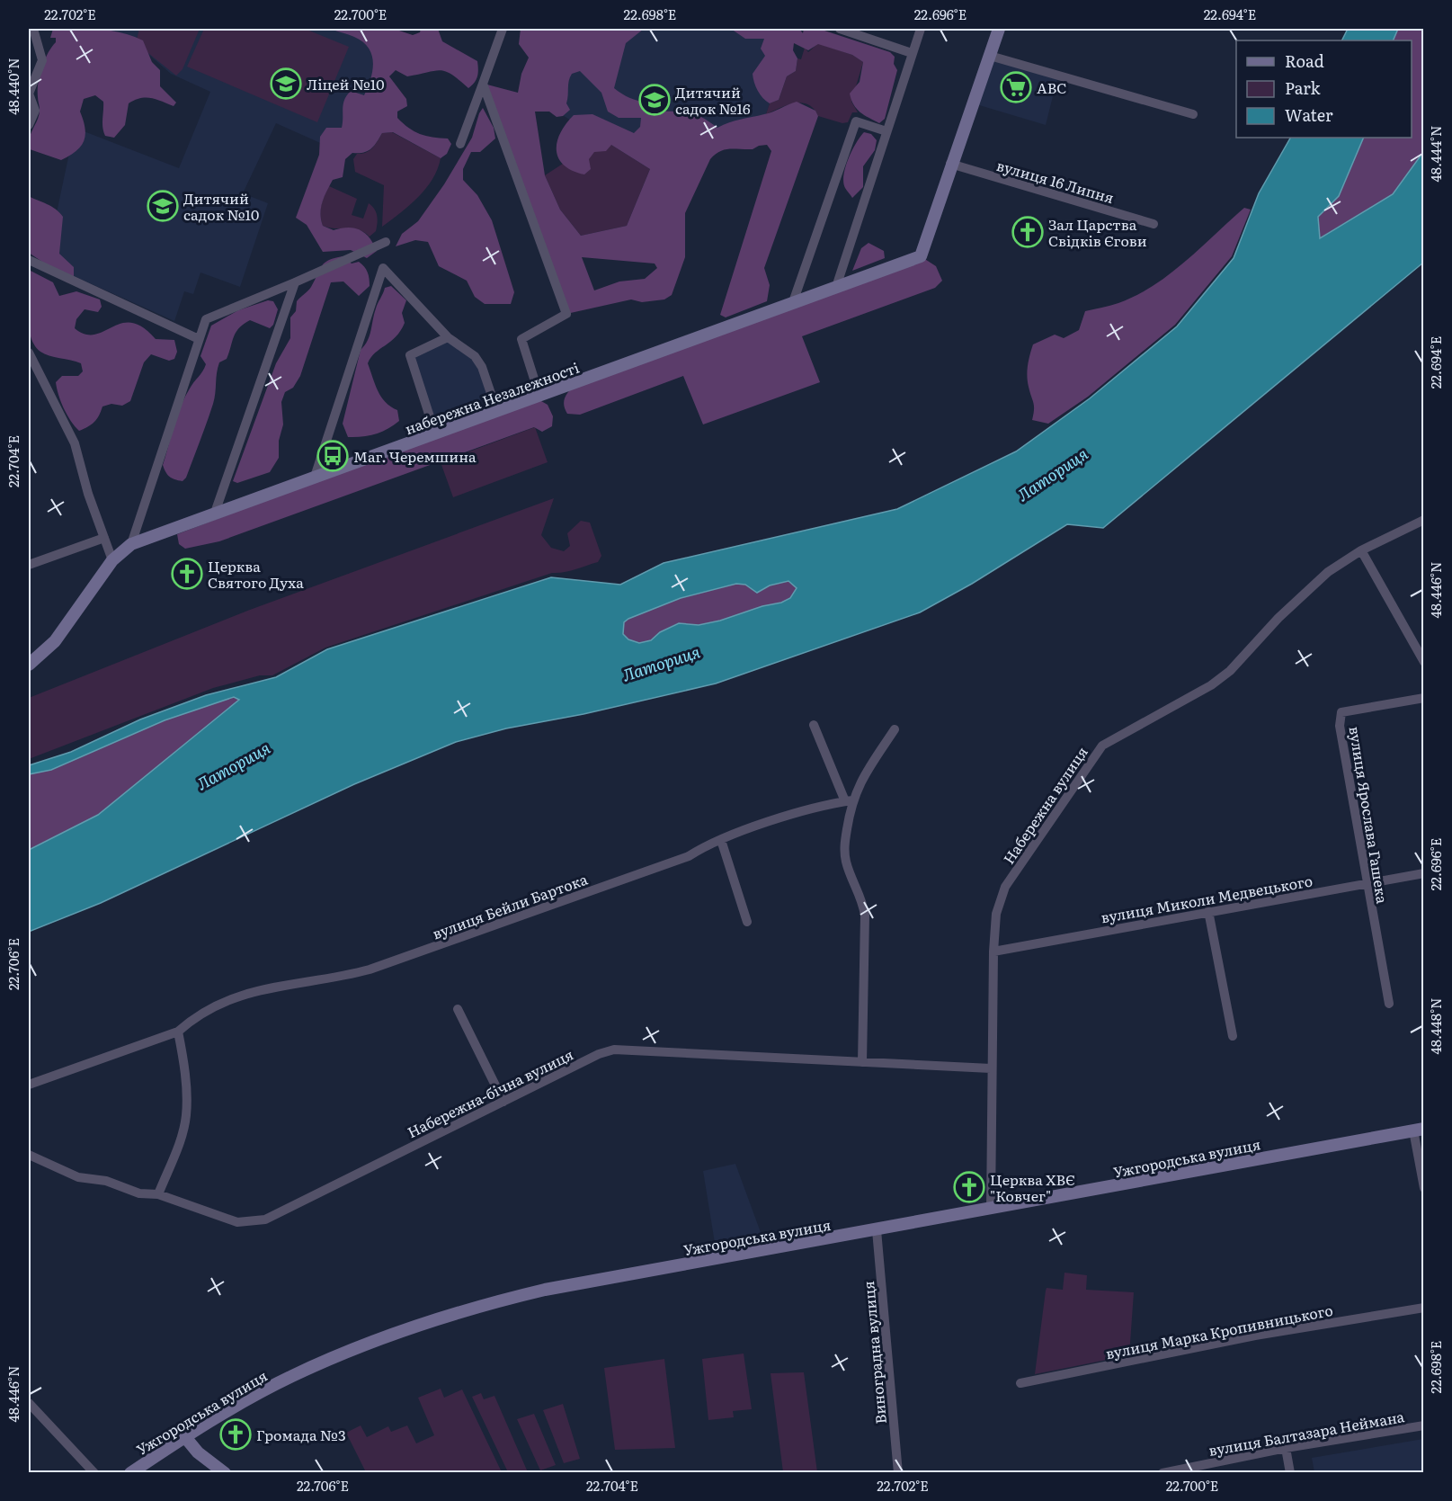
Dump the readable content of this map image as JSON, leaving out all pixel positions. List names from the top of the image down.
{
  "streets": {
    "main road": ["набережна Незалежності", "Ужгородська вулиця"],
    "street": [
      "вулиця 16 Липня",
      "Набережна вулиця",
      "вулиця Ярослава Гашека",
      "вулиця Миколи Медвецького",
      "вулиця Бейли Бартока",
      "Набережна-бічна вулиця",
      "вулиця Марка Кропивницького",
      "Виноградна вулиця",
      "вулиця Балтазара Неймана"
    ]
  },
  "crossings": [
    ["вулиця 16 Липня", "набережна Незалежності"],
    ["Набережна вулиця", "вулиця Миколи Медвецького"],
    ["Набережна вулиця", "Набережна-бічна вулиця"],
    ["Набережна вулиця", "Ужгородська вулиця"],
    ["вулиця Ярослава Гашека", "вулиця Миколи Медвецького"],
    ["Ужгородська вулиця", "Виноградна вулиця"]
  ],
  "water": ["Латориця"],
  "places": {
    "school or university": ["Ліцей №10", "Дитячий садок №16", "Дитячий садок №10"],
    "supermarket": ["ABC"],
    "church": [
      "Зал Царства Свідків Єгови",
      "Церква Святого Духа",
      "Церква ХВЄ \"Ковчег\"",
      "Громада №3"
    ],
    "bus stop": ["Маг. Черемшина"]
  },
  "legend": ["Road", "Park", "Water"],
  "coordinates": [
    "22.702°E",
    "22.700°E",
    "22.698°E",
    "22.696°E",
    "22.694°E",
    "48.440°N",
    "48.444°N",
    "22.704°E",
    "48.446°N",
    "22.706°E",
    "48.448°N"
  ]
}
